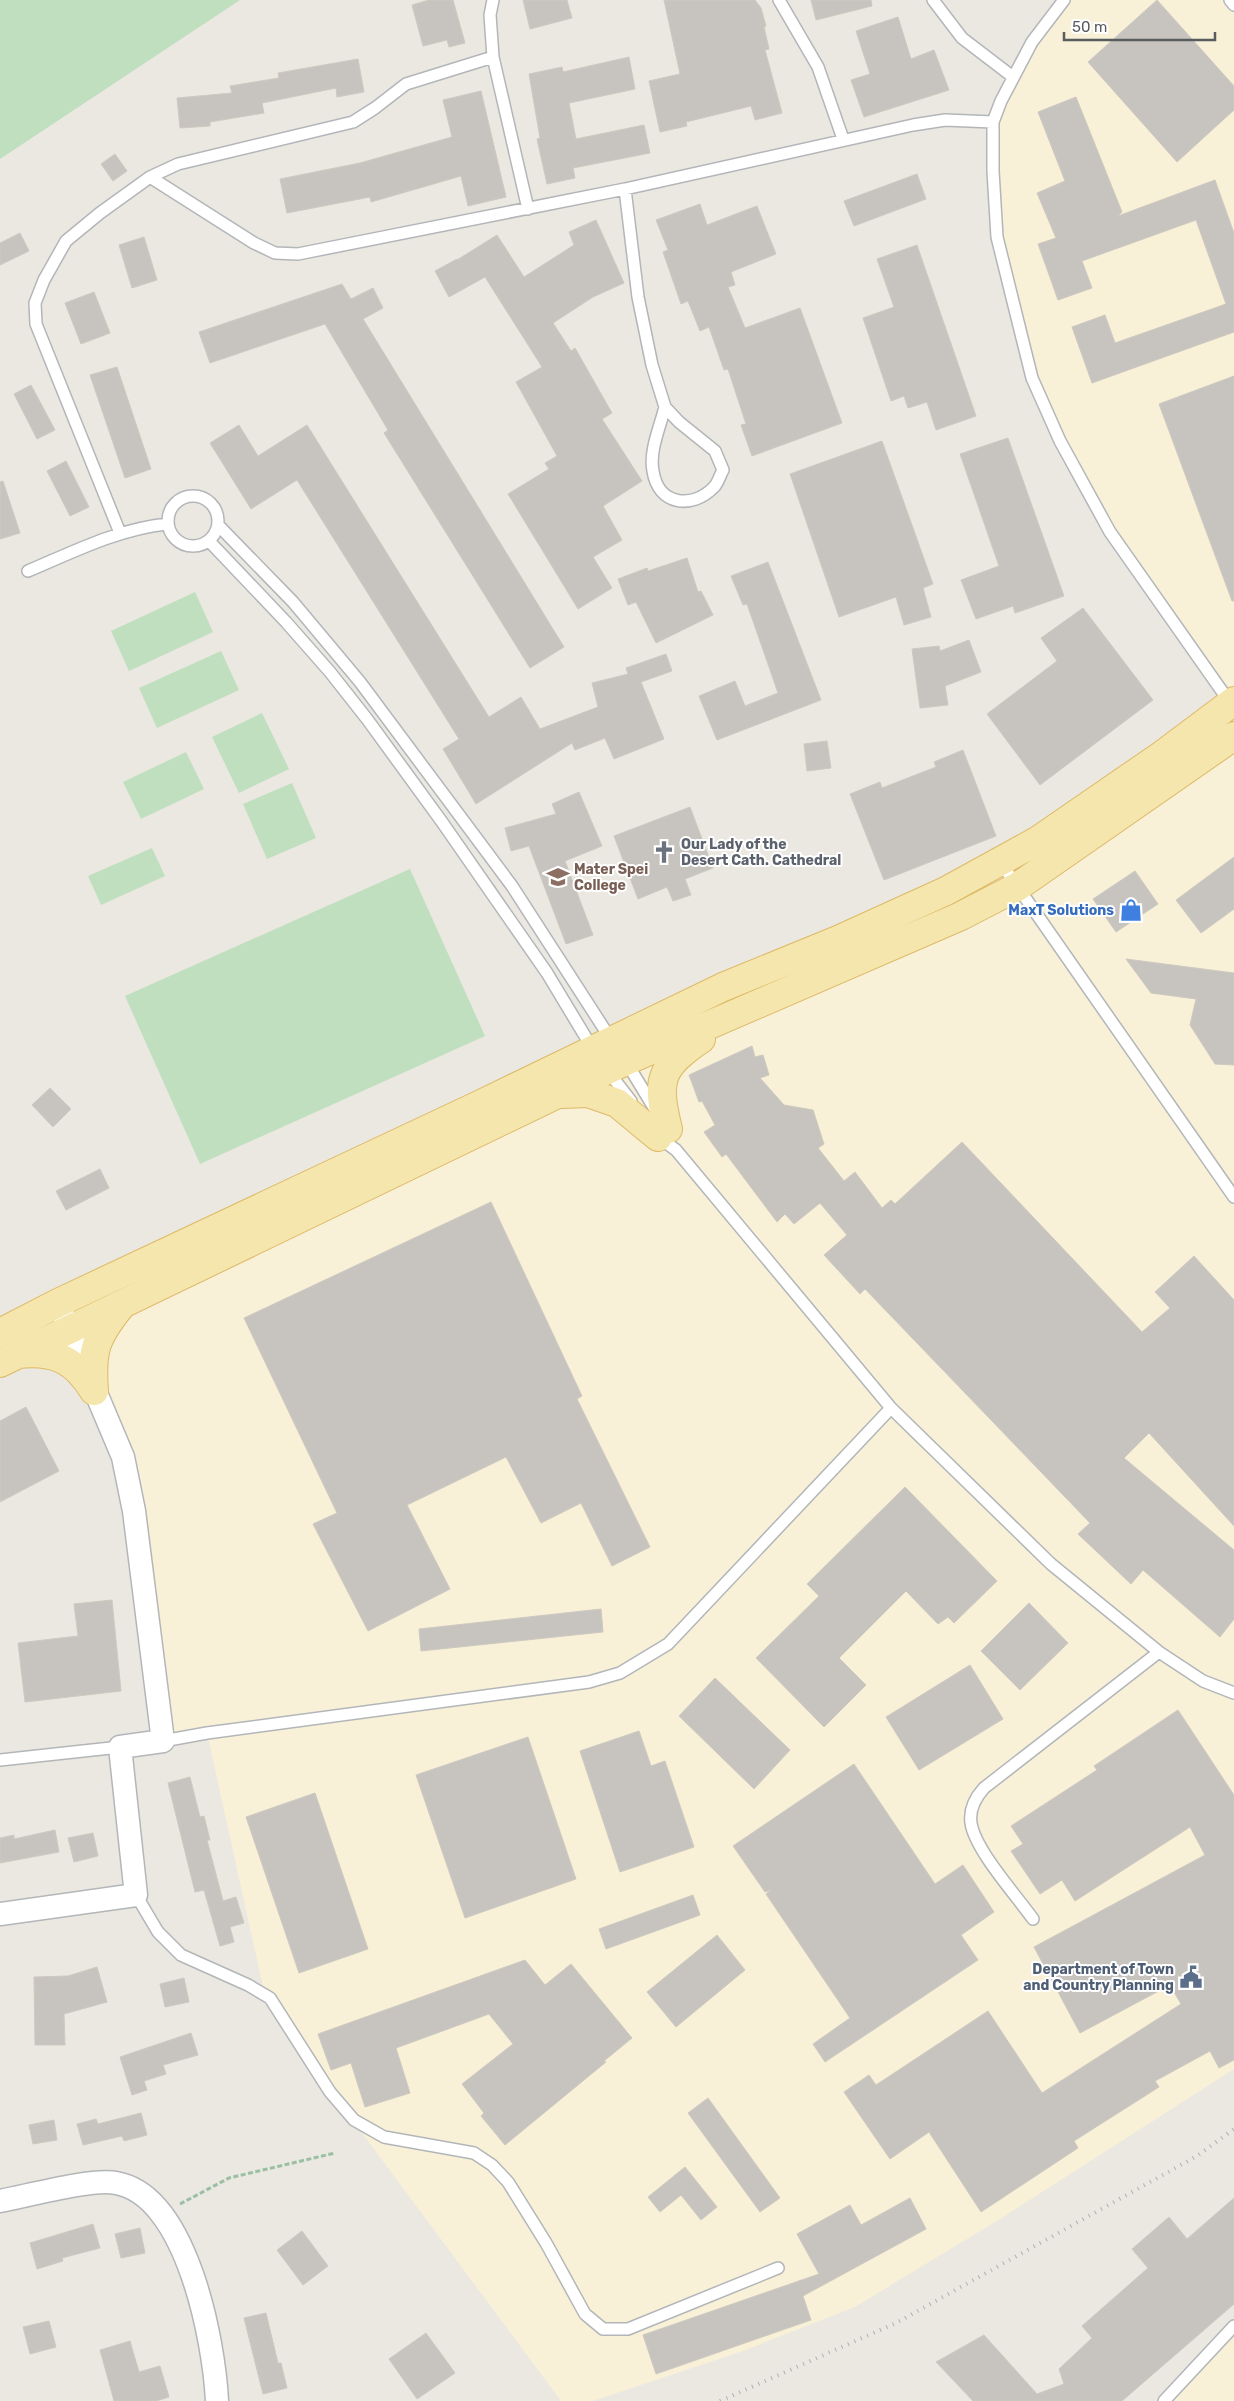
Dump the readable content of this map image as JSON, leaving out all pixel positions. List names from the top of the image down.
{
  "places": {
    "church": ["Our Lady of the Desert Cath. Cathedral"],
    "school or university": ["Mater Spei College"],
    "shop": ["MaxT Solutions"],
    "public building": ["Department of Town and Country Planning"]
  },
  "scale_bar": "50 m"
}
